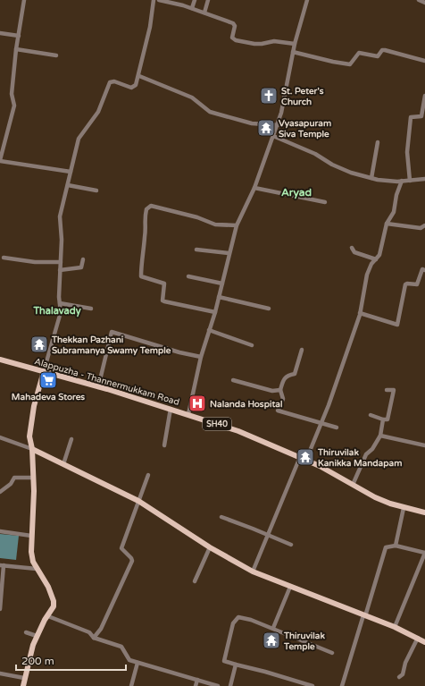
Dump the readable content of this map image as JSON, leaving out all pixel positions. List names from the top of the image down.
{
  "streets": {
    "main road": ["Alappuzha - Thannermukkam Road", "SH40"]
  },
  "districts": ["Aryad", "Thalavady"],
  "places": {
    "church": ["St. Peter's Church"],
    "temple": [
      "Vyasapuram Siva Temple",
      "Thekkan Pazhani Subramanya Swamy Temple",
      "Thiruvilak Kanikka Mandapam",
      "Thiruvilak Temple"
    ],
    "supermarket": ["Mahadeva Stores"],
    "hospital": ["Nalanda Hospital"]
  },
  "scale_bar": "200 m"
}
